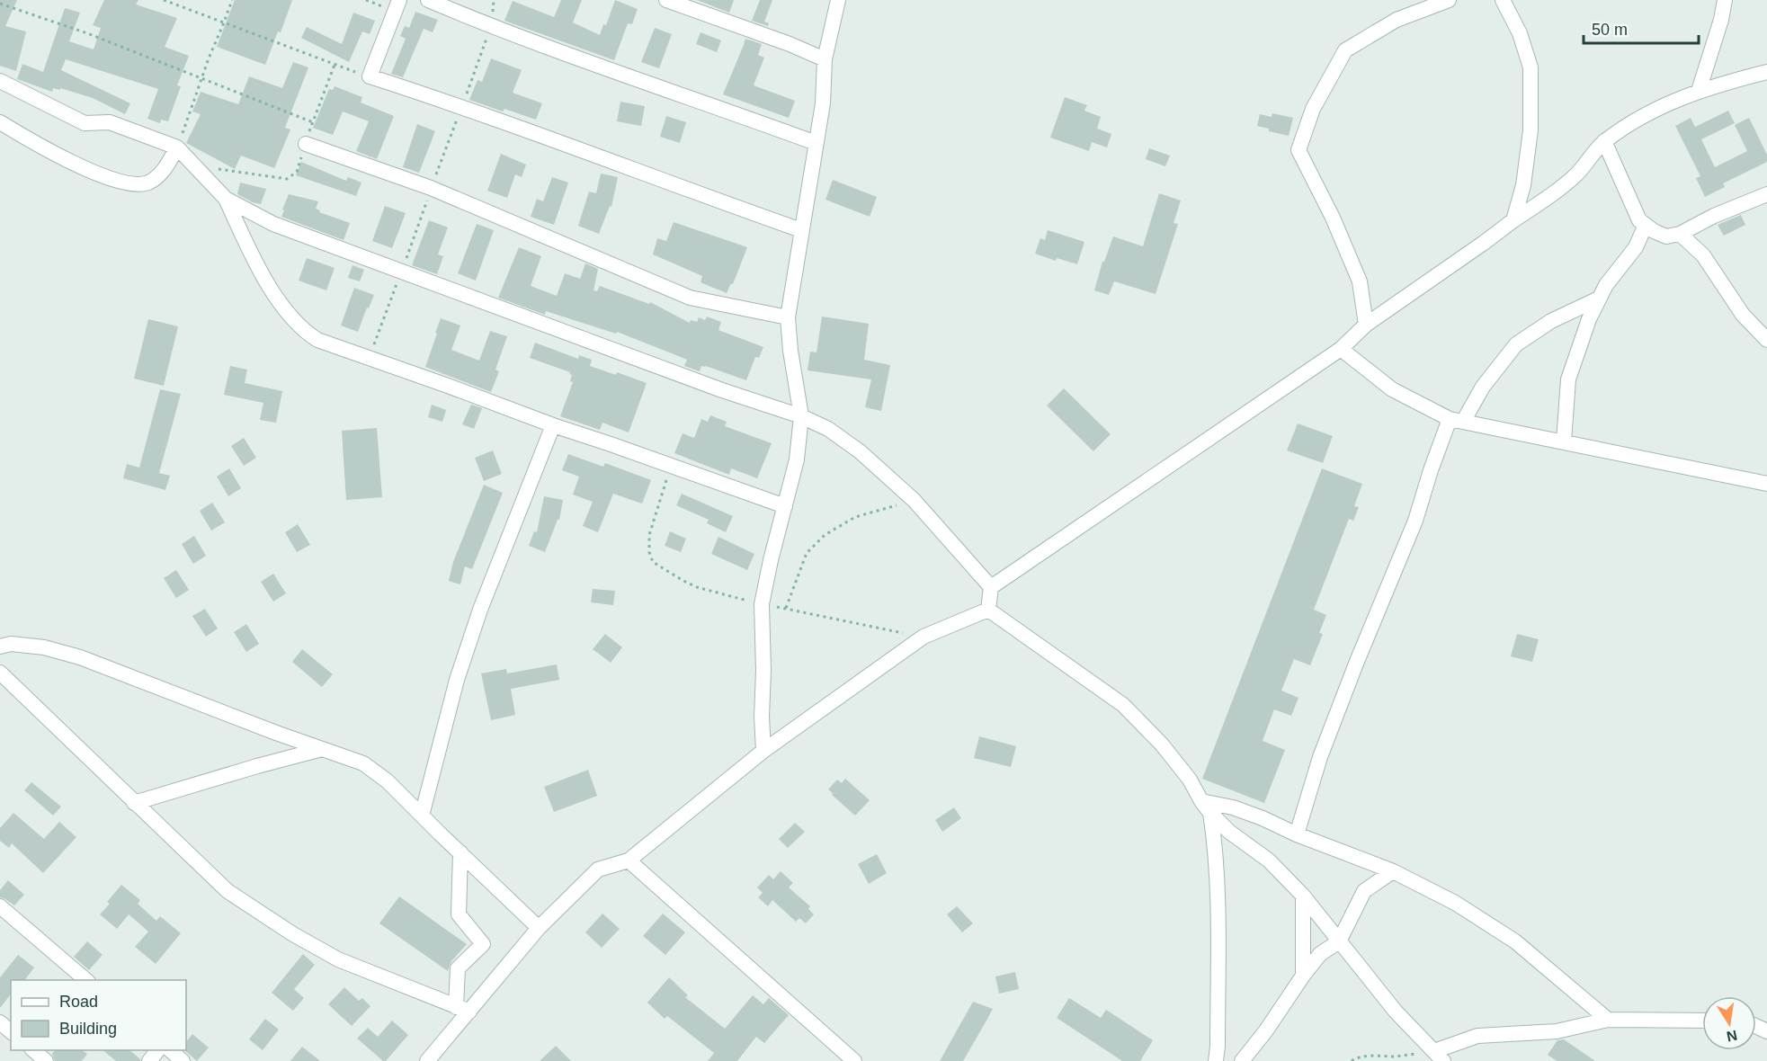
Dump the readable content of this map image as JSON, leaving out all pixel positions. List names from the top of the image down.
{
  "legend": ["Road", "Building"],
  "scale_bar": "50 m",
  "north": "bottom"
}
